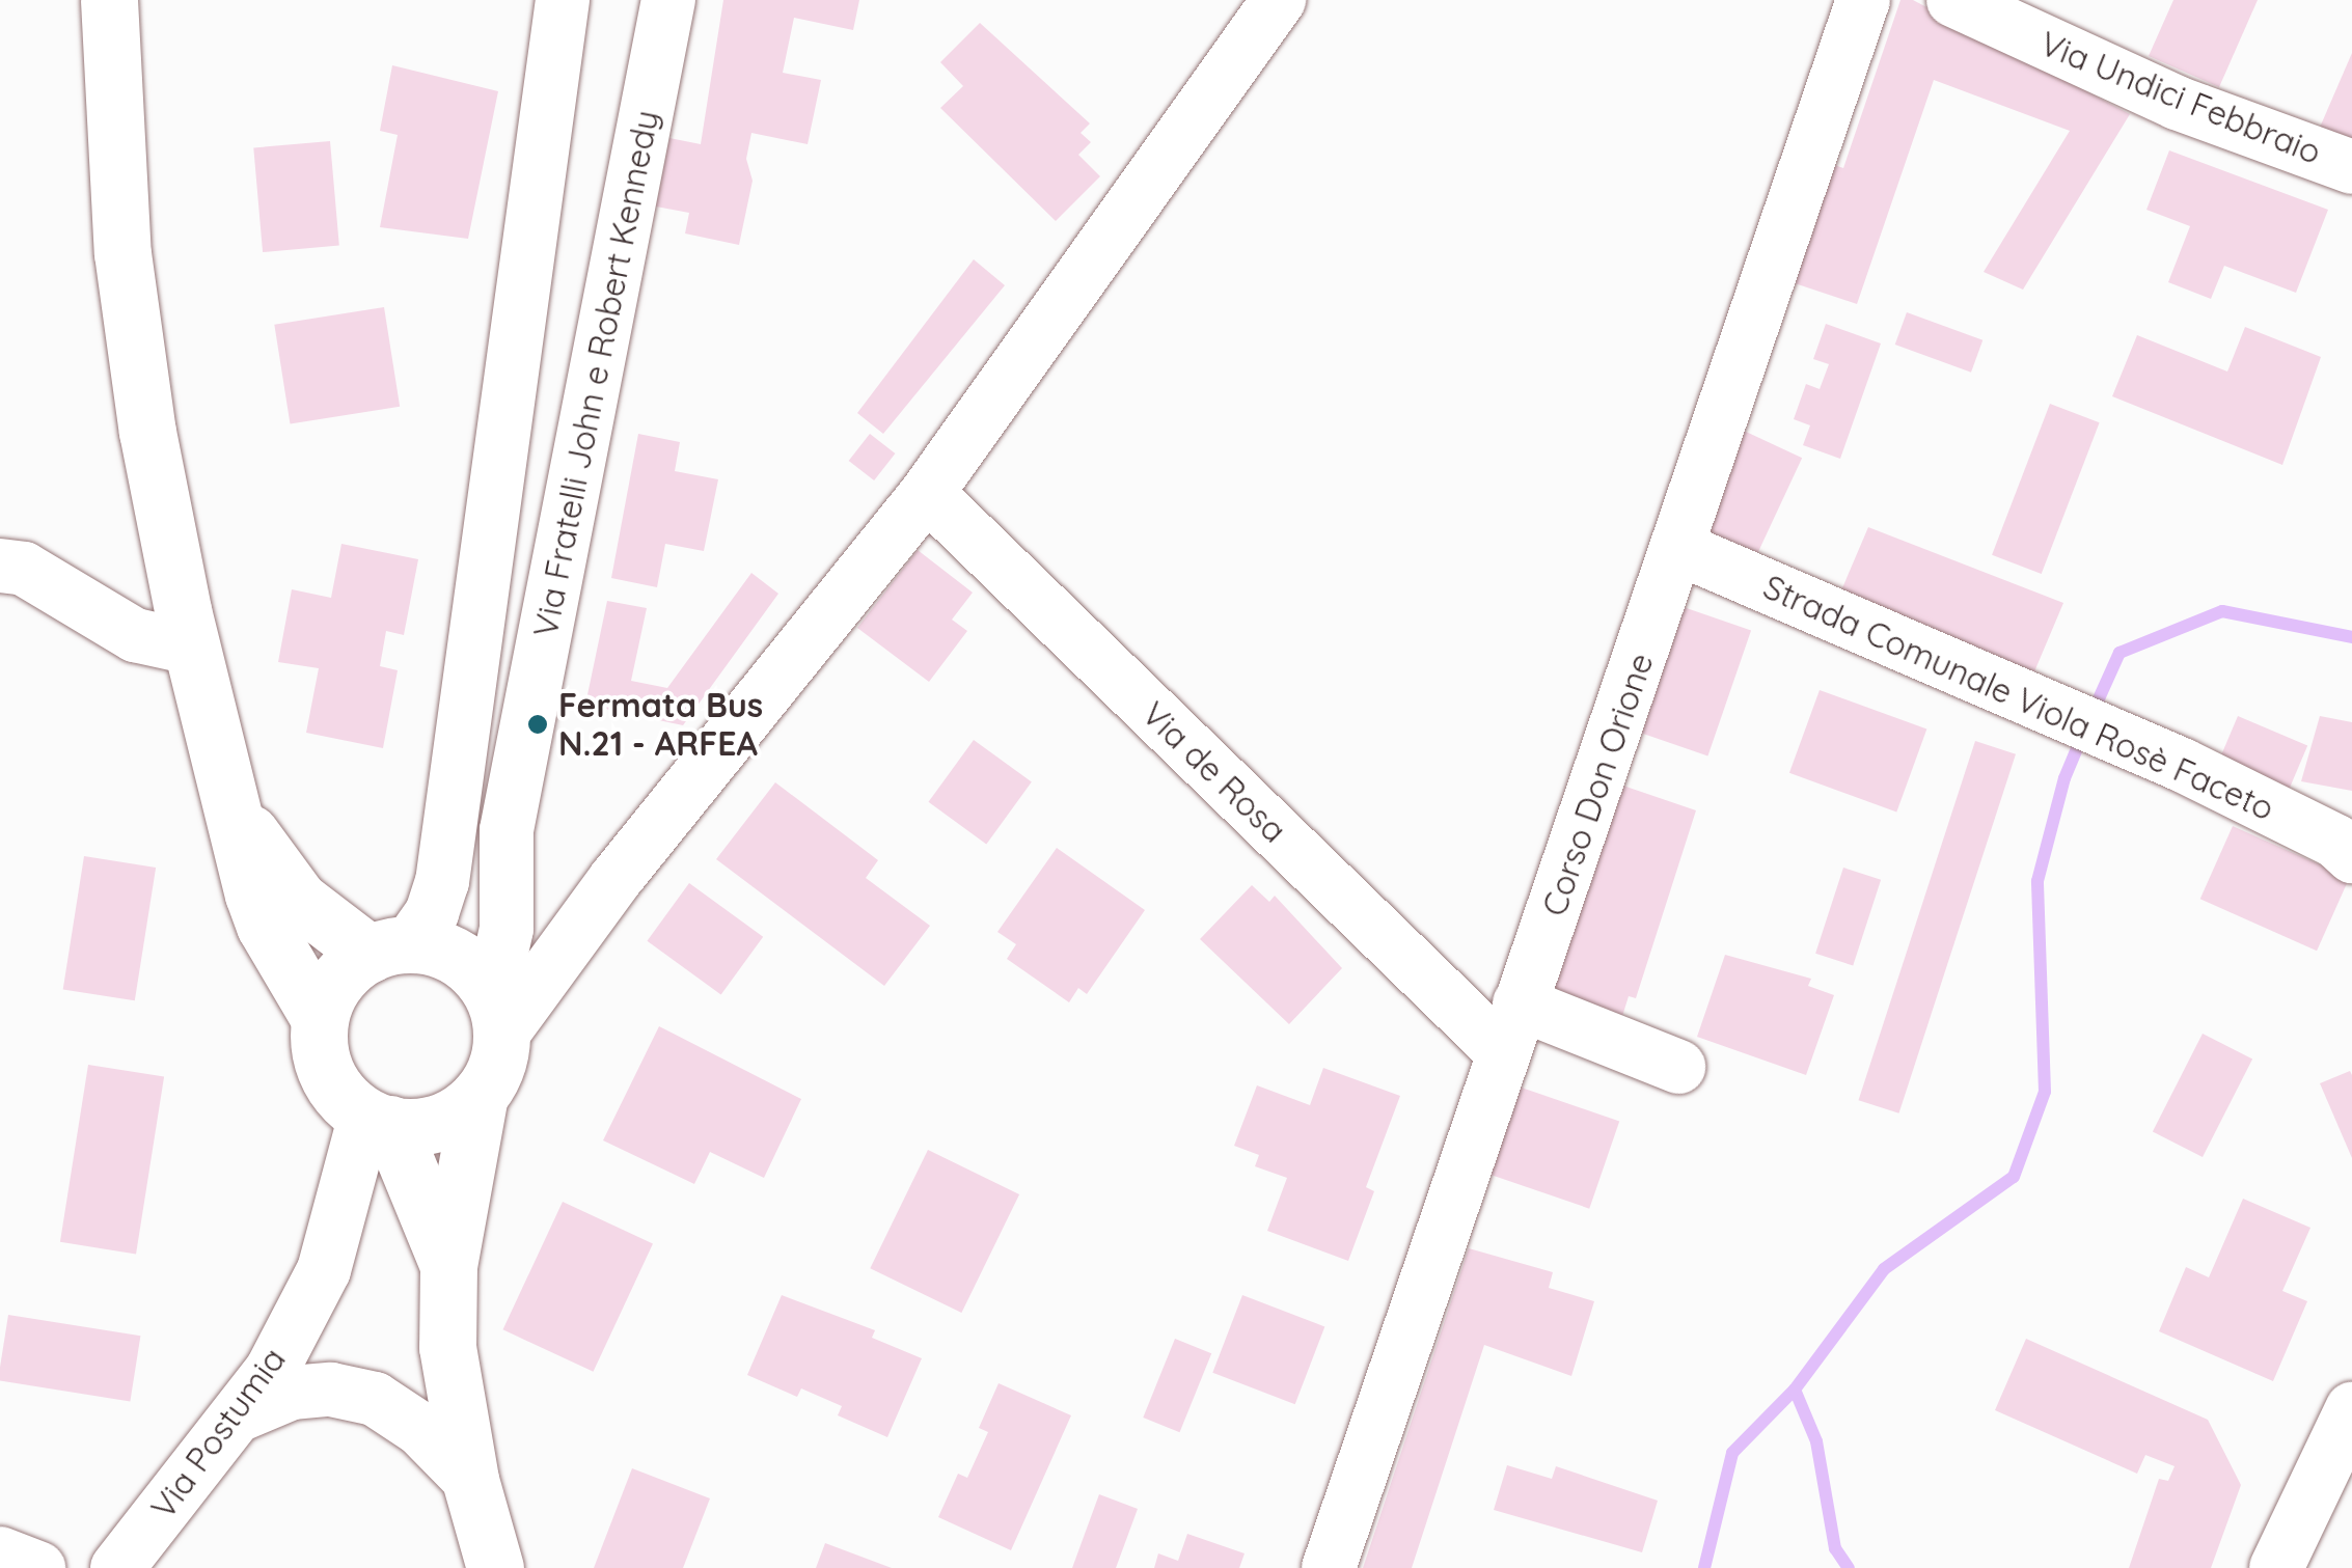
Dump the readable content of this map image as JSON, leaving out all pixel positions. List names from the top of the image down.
{
  "streets": {
    "street": [
      "Via Undici Febbraio",
      "Via Fratelli John e Robert Kennedy",
      "Strada Comunale Viola Rosè Faceto",
      "Via de Rosa",
      "Corso Don Orione",
      "Via Postumia"
    ]
  },
  "crossings": [
    ["Via Fratelli John e Robert Kennedy", "Via Postumia"],
    ["Strada Comunale Viola Rosè Faceto", "Corso Don Orione"],
    ["Via de Rosa", "Corso Don Orione"]
  ],
  "places": ["Fermata Bus N.21 - ARFEA"]
}
